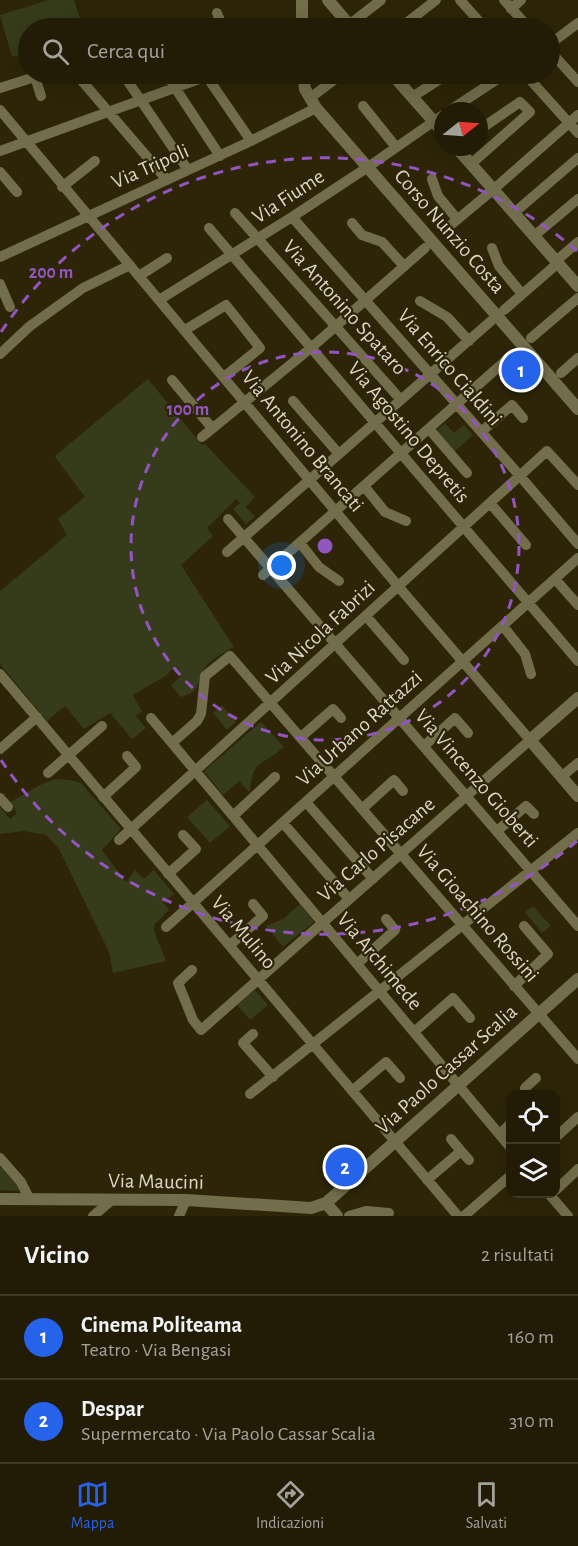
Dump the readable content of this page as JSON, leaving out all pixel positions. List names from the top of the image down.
{
  "streets": {
    "street": [
      "Via Tripoli",
      "Via Fiume",
      "Corso Nunzio Costa",
      "Via Antonino Spataro",
      "Via Enrico Cialdini",
      "Via Agostino Depretis",
      "Via Antonino Brancati",
      "Via Nicola Fabrizi",
      "Via Urbano Rattazzi",
      "Via Vincenzo Gioberti",
      "Via Carlo Pisacane",
      "Via Gioachino Rossini",
      "Via Mulino",
      "Via Archimede",
      "Via Paolo Cassar Scalia",
      "Via Maucini"
    ]
  },
  "crossings": [
    ["Via Tripoli", "Corso Nunzio Costa"],
    ["Via Tripoli", "Via Antonino Brancati"],
    ["Via Fiume", "Corso Nunzio Costa"],
    ["Via Fiume", "Via Antonino Spataro"],
    ["Via Fiume", "Via Enrico Cialdini"],
    ["Via Fiume", "Via Agostino Depretis"],
    ["Via Fiume", "Via Antonino Brancati"],
    ["Via Enrico Cialdini", "Via Nicola Fabrizi"],
    ["Via Agostino Depretis", "Via Nicola Fabrizi"],
    ["Via Agostino Depretis", "Via Urbano Rattazzi"],
    ["Via Antonino Brancati", "Via Nicola Fabrizi"],
    ["Via Antonino Brancati", "Via Urbano Rattazzi"],
    ["Via Antonino Brancati", "Via Carlo Pisacane"],
    ["Via Nicola Fabrizi", "Via Vincenzo Gioberti"],
    ["Via Nicola Fabrizi", "Via Gioachino Rossini"],
    ["Via Nicola Fabrizi", "Via Mulino"],
    ["Via Nicola Fabrizi", "Via Archimede"],
    ["Via Urbano Rattazzi", "Via Vincenzo Gioberti"],
    ["Via Urbano Rattazzi", "Via Gioachino Rossini"],
    ["Via Urbano Rattazzi", "Via Mulino"],
    ["Via Urbano Rattazzi", "Via Archimede"],
    ["Via Vincenzo Gioberti", "Via Carlo Pisacane"],
    ["Via Carlo Pisacane", "Via Gioachino Rossini"],
    ["Via Carlo Pisacane", "Via Mulino"],
    ["Via Carlo Pisacane", "Via Archimede"],
    ["Via Gioachino Rossini", "Via Archimede"],
    ["Via Gioachino Rossini", "Via Paolo Cassar Scalia"],
    ["Via Mulino", "Via Paolo Cassar Scalia"],
    ["Via Archimede", "Via Paolo Cassar Scalia"],
    ["Via Paolo Cassar Scalia", "Via Maucini"]
  ],
  "north": "right",
  "page": {
    "search": "Cerca qui",
    "pins": ["1", "2"],
    "heading": ["Vicino", "2 risultati"],
    "list": [
      {
        "mark": "1",
        "name": "Cinema Politeama",
        "note": "Teatro · Via Bengasi",
        "value": "160 m"
      },
      {
        "mark": "2",
        "name": "Despar",
        "note": "Supermercato · Via Paolo Cassar Scalia",
        "value": "310 m"
      }
    ],
    "nav": ["Mappa", "Indicazioni", "Salvati"]
  },
  "rings": ["200 m", "100 m"]
}
